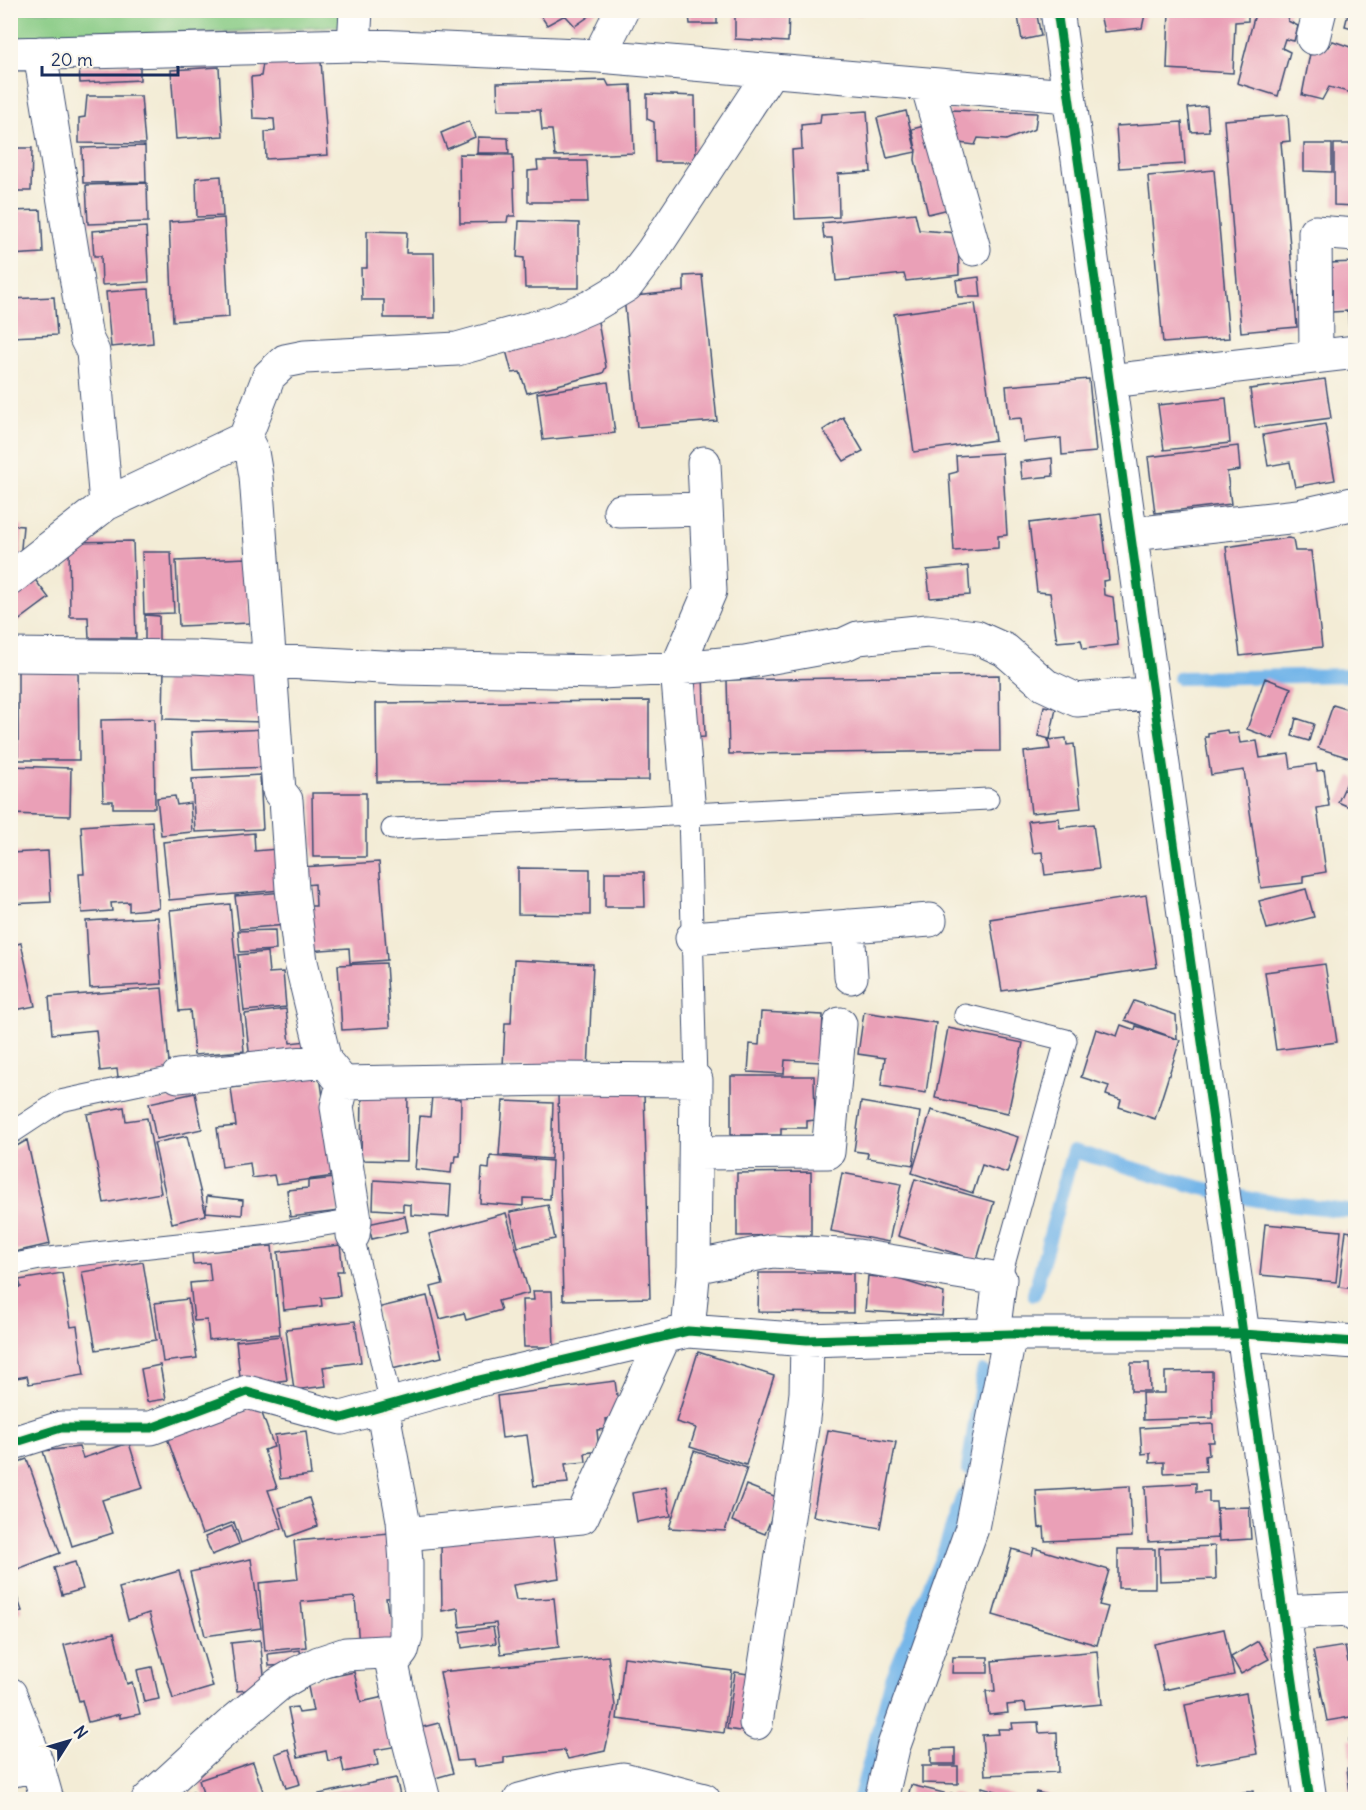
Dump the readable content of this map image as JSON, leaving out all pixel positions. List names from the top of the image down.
{
  "scale_bar": "20 m",
  "north": "top right"
}
